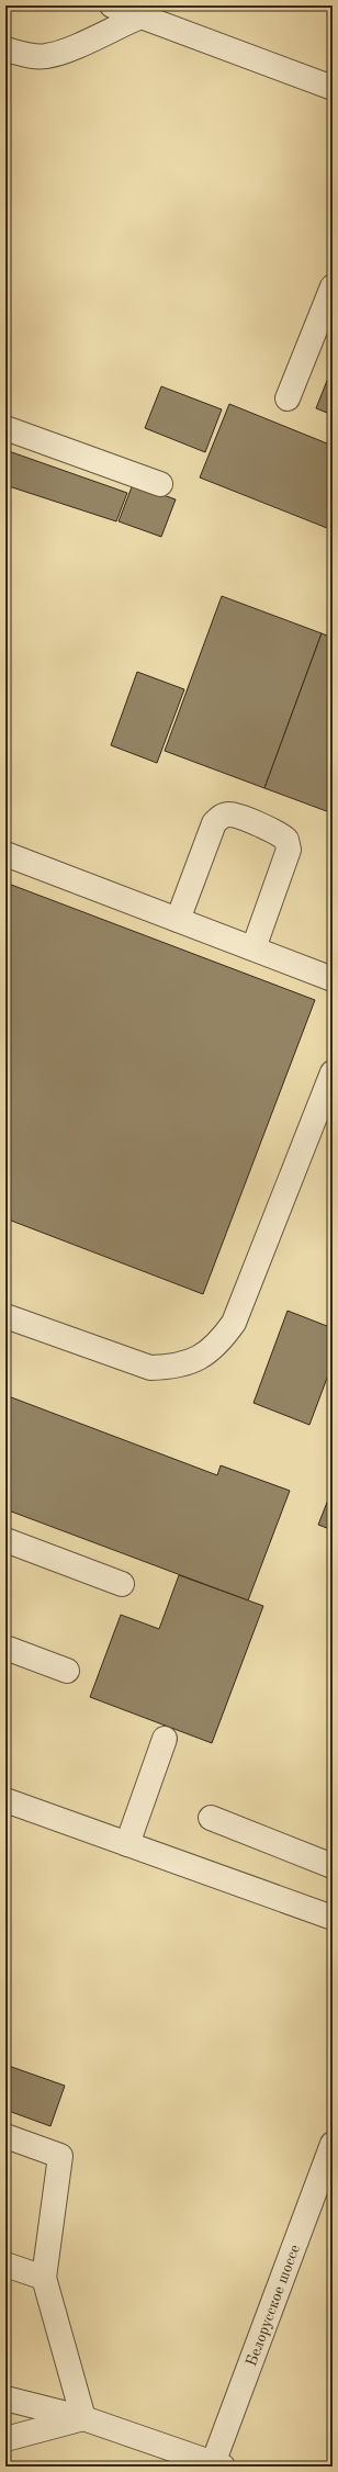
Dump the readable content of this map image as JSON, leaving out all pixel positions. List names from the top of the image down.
{
  "streets": {
    "street": ["Белорусское шоссе"]
  }
}
